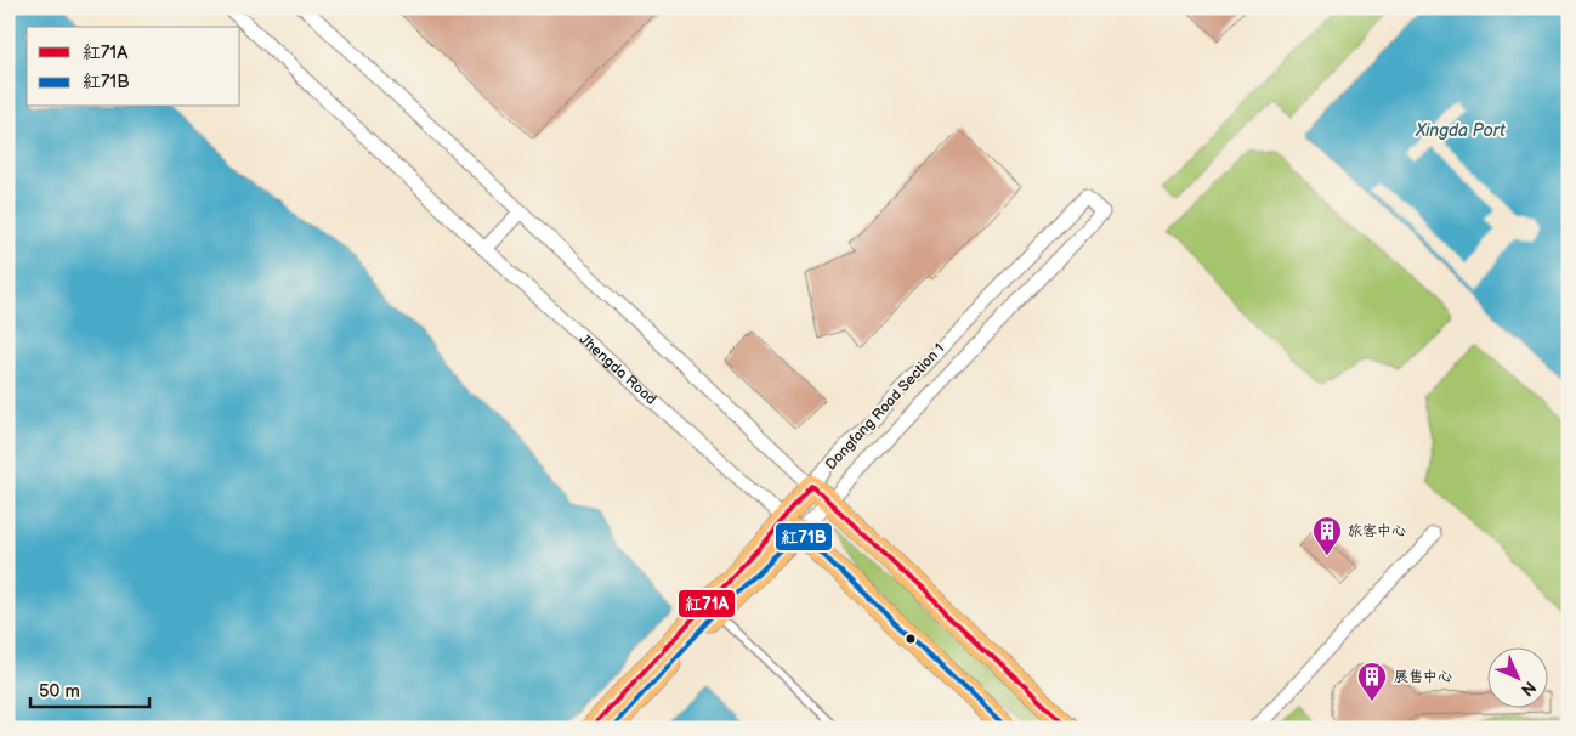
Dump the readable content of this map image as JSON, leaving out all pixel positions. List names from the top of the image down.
{
  "streets": {
    "main road": ["Jhengda Road", "Dongfang Road Section 1"]
  },
  "crossings": [
    ["Jhengda Road", "Dongfang Road Section 1"]
  ],
  "water": ["Xingda Port"],
  "places": {
    "building": ["旅客中心", "展售中心"]
  },
  "lines": ["transit line 紅71A", "transit line 紅71B"],
  "legend": ["紅71A", "紅71B"],
  "scale_bar": "50 m",
  "north": "bottom right"
}
